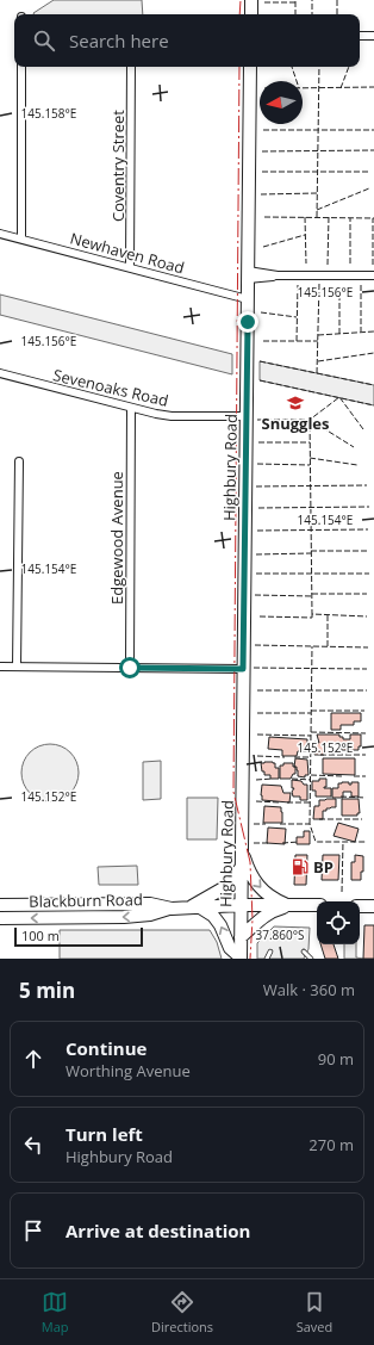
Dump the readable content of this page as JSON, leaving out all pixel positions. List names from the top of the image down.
{
  "streets": {
    "main road": ["Highbury Road", "Blackburn Road"],
    "street": [
      "Coventry Street",
      "Newhaven Road",
      "Sevenoaks Road",
      "Edgewood Avenue"
    ]
  },
  "crossings": [
    ["Coventry Street", "Newhaven Road"],
    ["Newhaven Road", "Highbury Road"],
    ["Sevenoaks Road", "Highbury Road"],
    ["Sevenoaks Road", "Edgewood Avenue"],
    ["Highbury Road", "Blackburn Road"]
  ],
  "places": {
    "school or university": ["Snuggles"],
    "fuel station": ["BP"]
  },
  "scale_bar": "100 m",
  "north": "left",
  "page": {
    "search": "Search here",
    "scale": "100 m",
    "heading": ["5 min", "Walk · 360 m"],
    "list": [
      ["Continue", "Worthing Avenue", "90 m"],
      ["Turn left", "Highbury Road", "270 m"],
      "Arrive at destination"
    ],
    "nav": ["Map", "Directions", "Saved"]
  },
  "coordinates": [
    "145.158°E",
    "145.156°E",
    "145.154°E",
    "145.152°E",
    "37.860°S"
  ]
}
